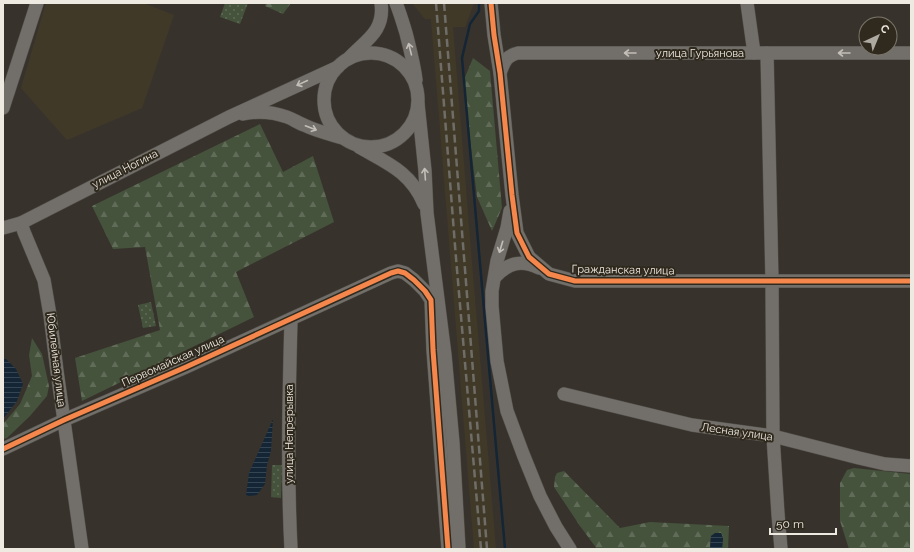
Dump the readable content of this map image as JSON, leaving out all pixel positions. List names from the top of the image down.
{
  "streets": {
    "street": [
      "улица Гурьянова",
      "улица Ногина",
      "Гражданская улица",
      "Юбилейная улица",
      "Первомайская улица",
      "Лесная улица",
      "улица Непрерывка"
    ]
  },
  "crossings": [
    ["улица Гурьянова", "Гражданская улица"],
    ["улица Ногина", "Юбилейная улица"],
    ["Юбилейная улица", "Первомайская улица"],
    ["Первомайская улица", "улица Непрерывка"]
  ],
  "one_way": ["улица Гурьянова"],
  "scale_bar": "50 m",
  "north": "top right"
}
